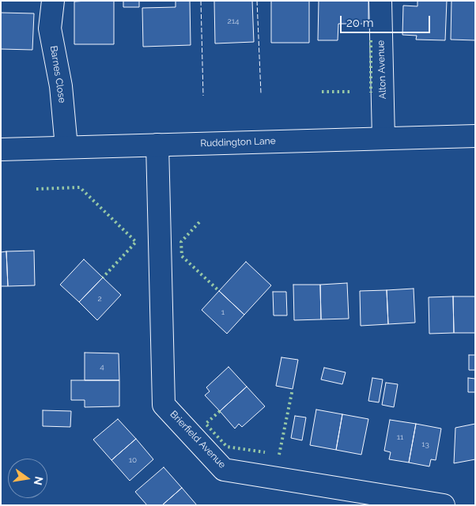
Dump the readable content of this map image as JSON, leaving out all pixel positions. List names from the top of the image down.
{
  "streets": {
    "street": [
      "Alton Avenue",
      "Barnes Close",
      "Ruddington Lane",
      "Brierfield Avenue"
    ]
  },
  "crossings": [
    ["Alton Avenue", "Ruddington Lane"],
    ["Barnes Close", "Ruddington Lane"],
    ["Ruddington Lane", "Brierfield Avenue"]
  ],
  "house_numbers": [
    "214",
    "2",
    "1",
    "4",
    "11",
    "13",
    "10"
  ],
  "scale_bar": "20 m",
  "north": "right"
}
